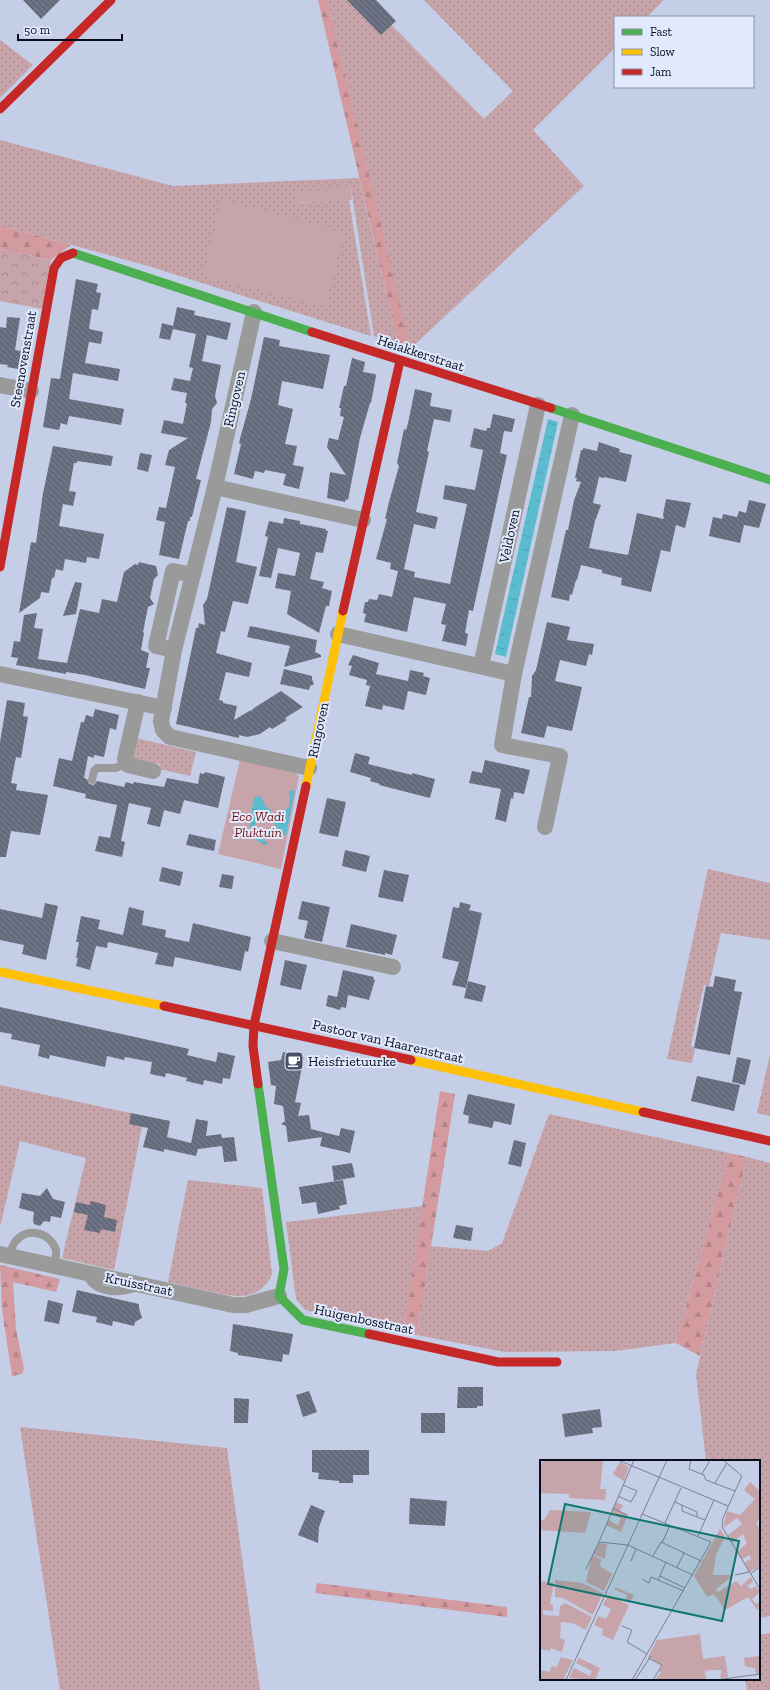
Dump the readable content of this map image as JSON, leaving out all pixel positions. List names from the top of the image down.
{
  "streets": {
    "street": [
      "Heiakkerstraat",
      "Steenovenstraat",
      "Ringoven",
      "Veldoven",
      "Pastoor van Haarenstraat",
      "Kruisstraat",
      "Huigenbosstraat"
    ]
  },
  "crossings": [
    ["Heiakkerstraat", "Steenovenstraat"],
    ["Heiakkerstraat", "Ringoven"],
    ["Heiakkerstraat", "Veldoven"],
    ["Kruisstraat", "Huigenbosstraat"]
  ],
  "parks": ["Eco Wadi Pluktuin"],
  "places": {
    "cafe": ["Heisfrietuurke"]
  },
  "legend": ["Fast", "Slow", "Jam"],
  "scale_bar": "50 m"
}
